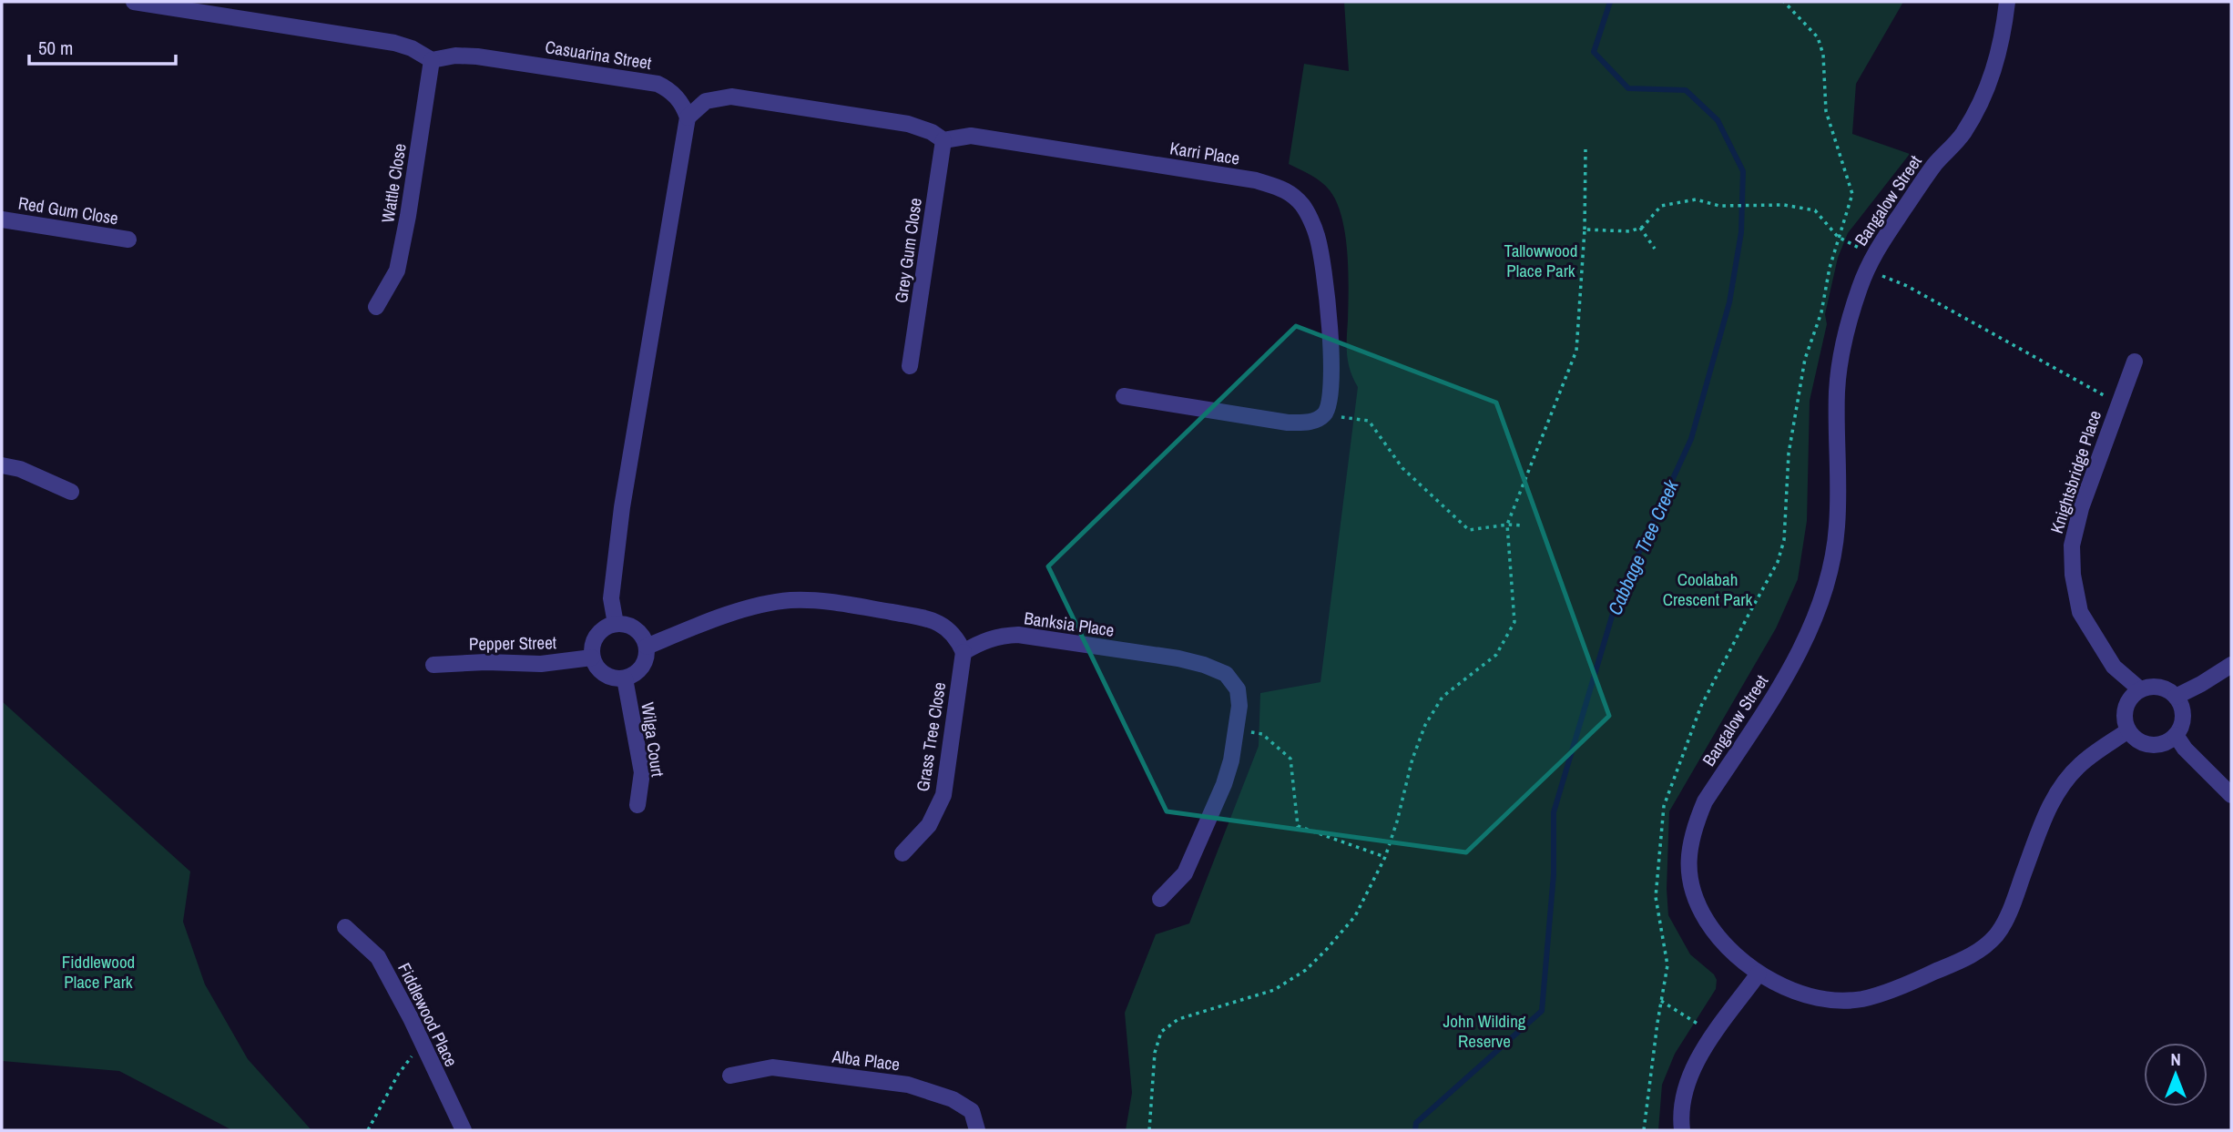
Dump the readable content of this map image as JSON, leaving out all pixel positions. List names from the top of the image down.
{
  "streets": {
    "street": [
      "Casuarina Street",
      "Karri Place",
      "Wattle Close",
      "Bangalow Street",
      "Red Gum Close",
      "Grey Gum Close",
      "Knightsbridge Place",
      "Banksia Place",
      "Pepper Street",
      "Grass Tree Close",
      "Wilga Court",
      "Fiddlewood Place",
      "Alba Place"
    ]
  },
  "crossings": [
    ["Casuarina Street", "Wattle Close"],
    ["Karri Place", "Grey Gum Close"],
    ["Bangalow Street", "Knightsbridge Place"],
    ["Banksia Place", "Grass Tree Close"],
    ["Pepper Street", "Wilga Court"]
  ],
  "water": ["Cabbage Tree Creek"],
  "parks": [
    "Tallowwood Place Park",
    "Coolabah Crescent Park",
    "Fiddlewood Place Park",
    "John Wilding Reserve"
  ],
  "scale_bar": "50 m",
  "north": "top"
}
